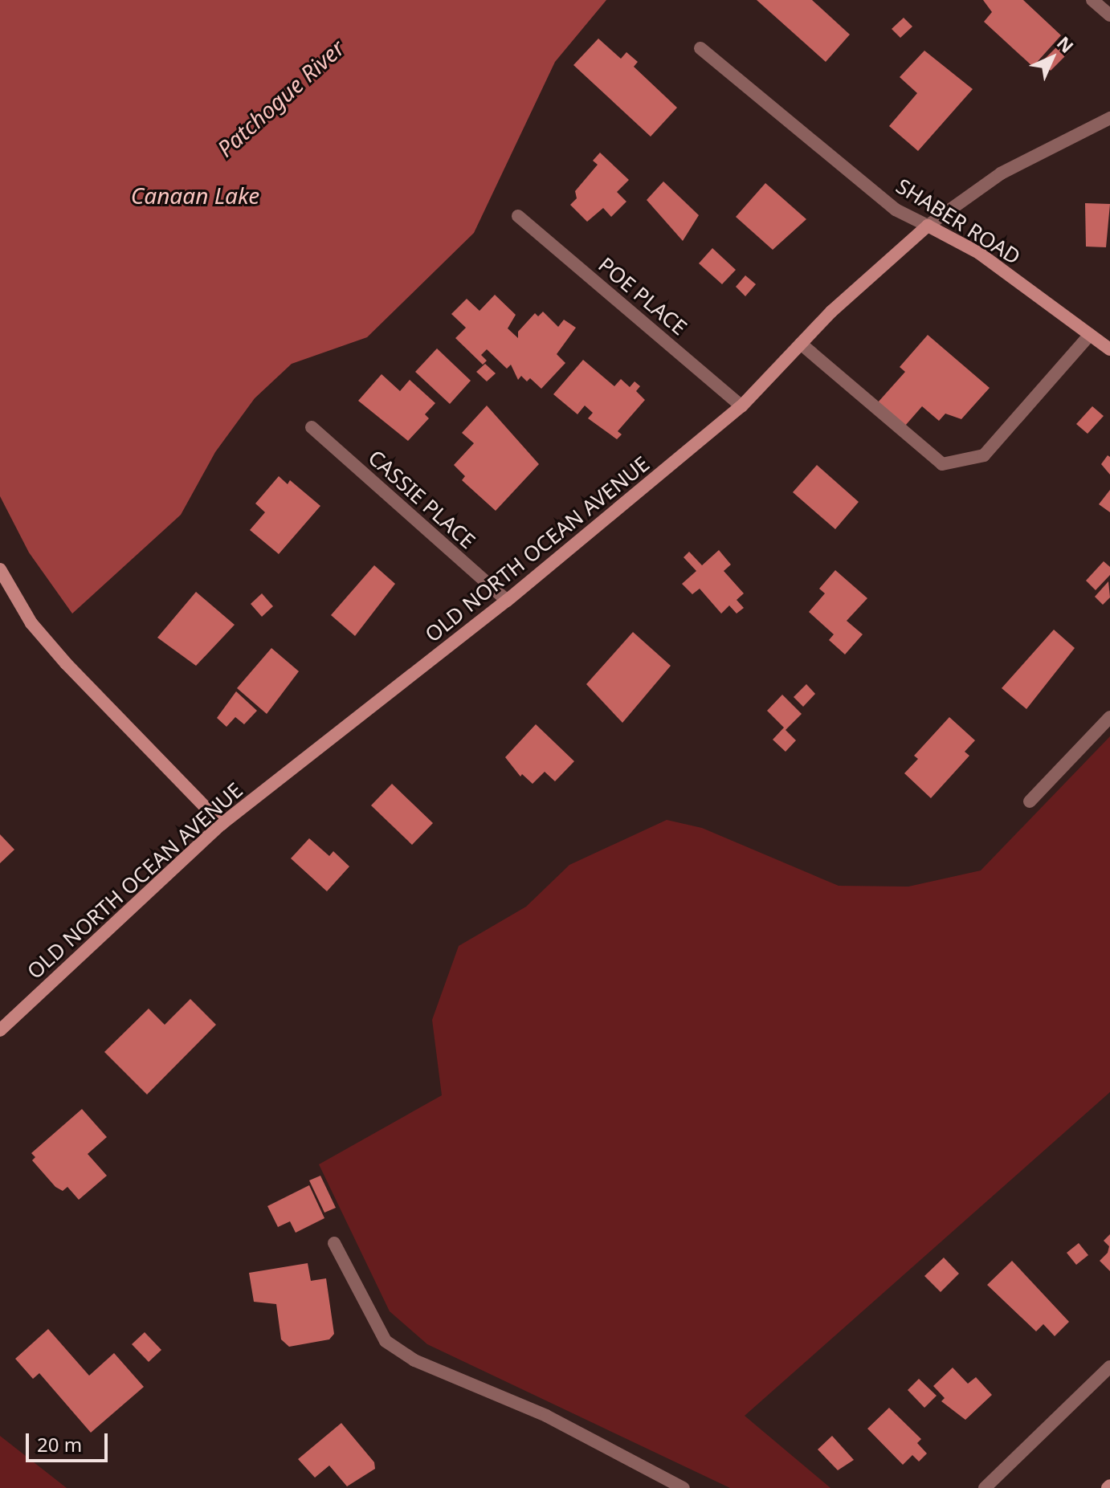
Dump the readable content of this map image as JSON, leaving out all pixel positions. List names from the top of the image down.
{
  "streets": {
    "street": [
      "SHABER ROAD",
      "POE PLACE",
      "CASSIE PLACE",
      "OLD NORTH OCEAN AVENUE"
    ]
  },
  "crossings": [
    ["SHABER ROAD", "OLD NORTH OCEAN AVENUE"],
    ["POE PLACE", "OLD NORTH OCEAN AVENUE"],
    ["CASSIE PLACE", "OLD NORTH OCEAN AVENUE"]
  ],
  "water": ["Patchogue River", "Canaan Lake"],
  "scale_bar": "20 m",
  "north": "top right"
}
